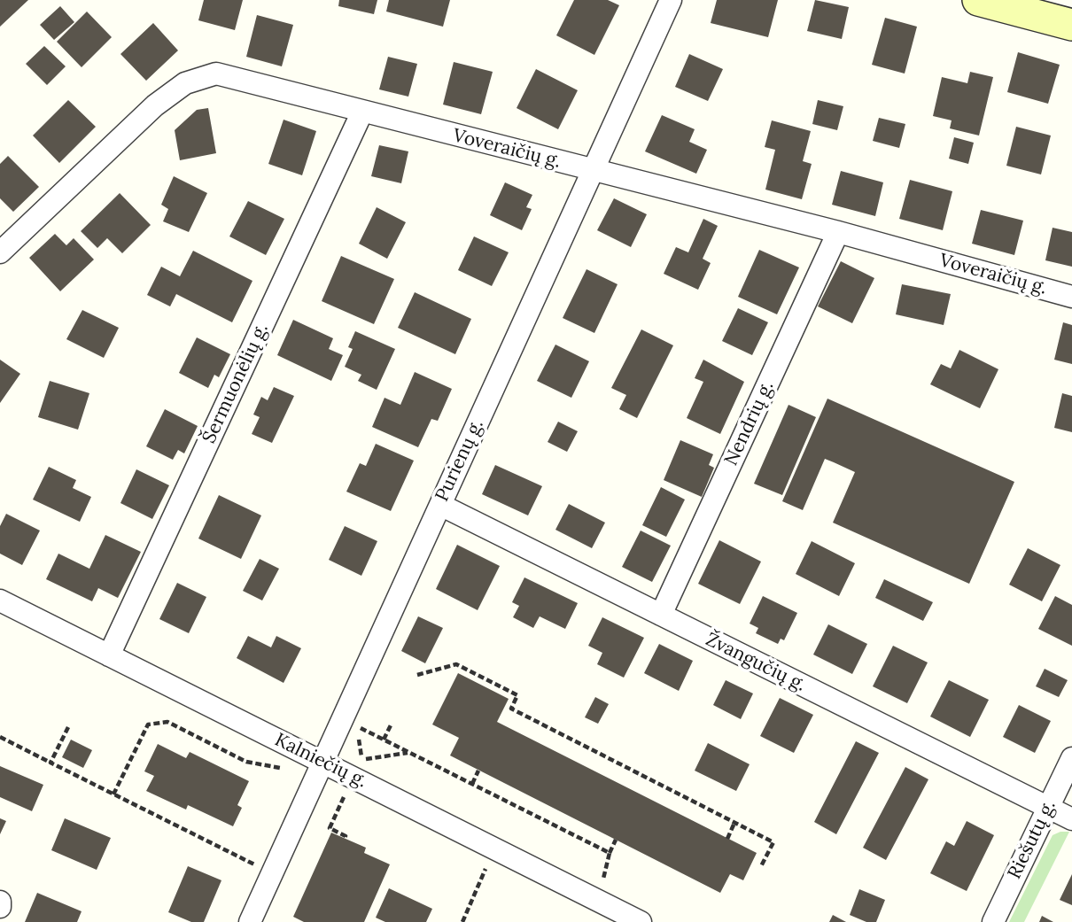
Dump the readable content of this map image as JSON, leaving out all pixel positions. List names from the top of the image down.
{
  "streets": {
    "street": [
      "Voveraičių g.",
      "Šermuonėlių g.",
      "Nendrių g.",
      "Purienų g.",
      "Žvangučių g.",
      "Kalniečių g.",
      "Riešutų g."
    ]
  },
  "crossings": [
    ["Voveraičių g.", "Šermuonėlių g."],
    ["Voveraičių g.", "Nendrių g."],
    ["Voveraičių g.", "Purienų g."],
    ["Šermuonėlių g.", "Kalniečių g."],
    ["Nendrių g.", "Žvangučių g."],
    ["Purienų g.", "Žvangučių g."],
    ["Purienų g.", "Kalniečių g."],
    ["Žvangučių g.", "Riešutų g."]
  ]
}
